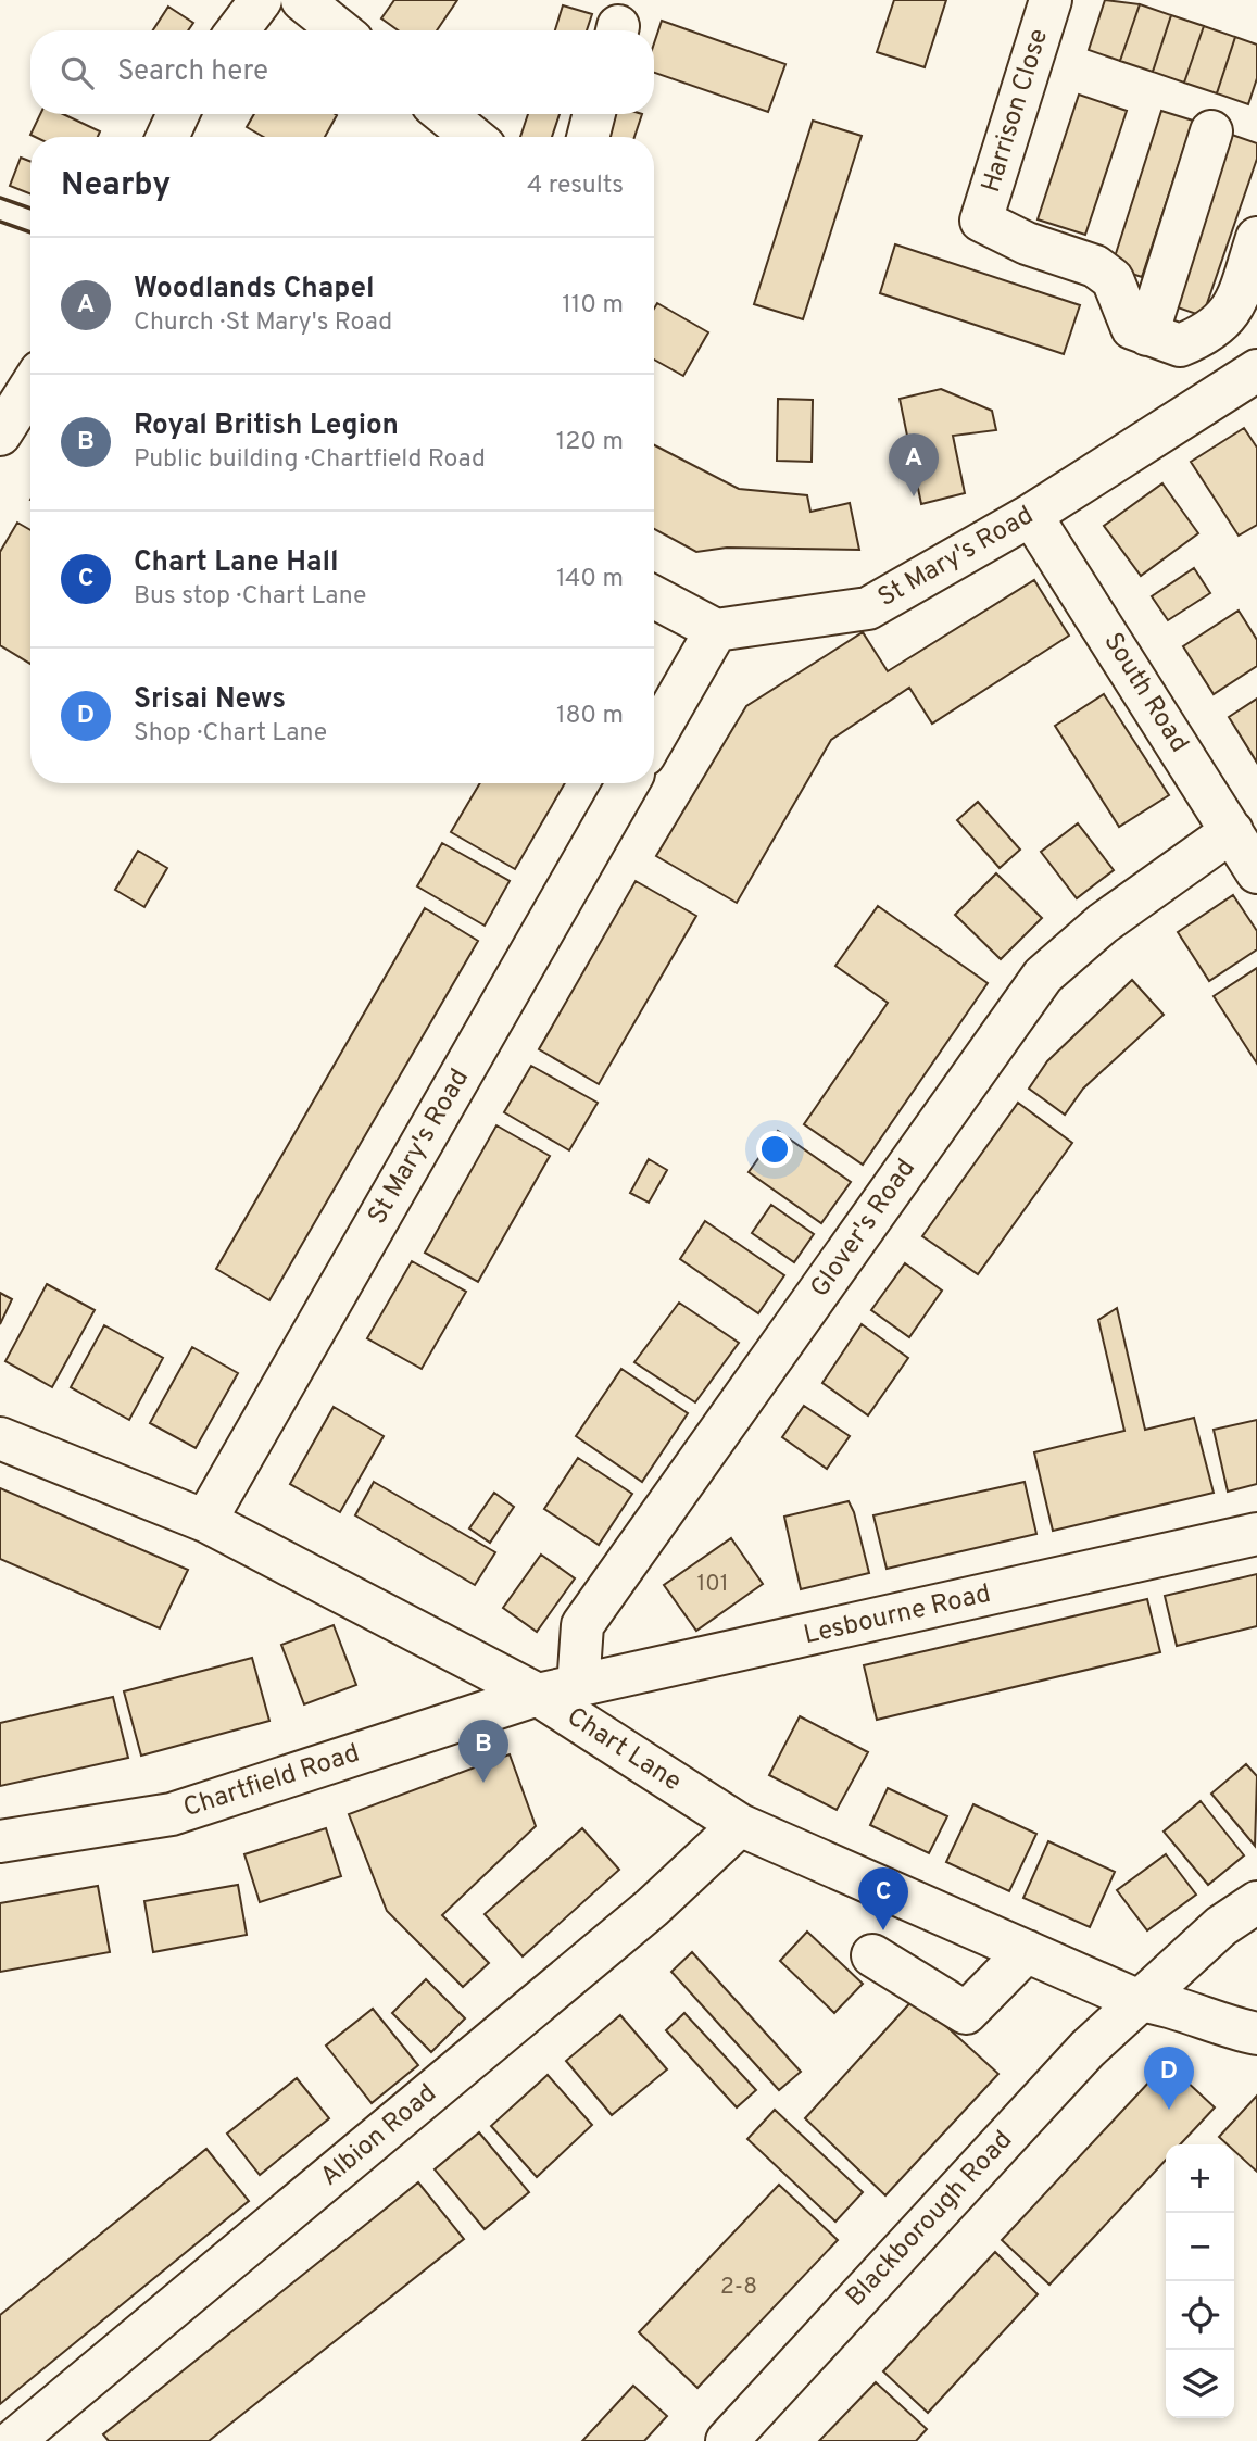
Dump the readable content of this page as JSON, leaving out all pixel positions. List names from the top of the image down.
{
  "streets": {
    "street": [
      "Harrison Close",
      "St Mary's Road",
      "South Road",
      "Glover's Road",
      "Lesbourne Road",
      "Chart Lane",
      "Chartfield Road",
      "Albion Road",
      "Blackborough Road"
    ]
  },
  "crossings": [
    ["St Mary's Road", "South Road"],
    ["St Mary's Road", "Chart Lane"],
    ["South Road", "Glover's Road"],
    ["Glover's Road", "Lesbourne Road"],
    ["Lesbourne Road", "Chart Lane"],
    ["Lesbourne Road", "Chartfield Road"],
    ["Chart Lane", "Chartfield Road"],
    ["Chart Lane", "Albion Road"],
    ["Chart Lane", "Blackborough Road"]
  ],
  "house_numbers": ["101", "2-8"],
  "page": {
    "search": "Search here",
    "heading": ["Nearby", "4 results"],
    "list": [
      {
        "mark": "A",
        "name": "Woodlands Chapel",
        "note": "Church · St Mary's Road",
        "value": "110 m"
      },
      {
        "mark": "B",
        "name": "Royal British Legion",
        "note": "Public building · Chartfield Road",
        "value": "120 m"
      },
      {
        "mark": "C",
        "name": "Chart Lane Hall",
        "note": "Bus stop · Chart Lane",
        "value": "140 m"
      },
      {
        "mark": "D",
        "name": "Srisai News",
        "note": "Shop · Chart Lane",
        "value": "180 m"
      }
    ],
    "pins": [
      "A",
      "B",
      "C",
      "D"
    ],
    "map_buttons": ["+", "−"]
  }
}
